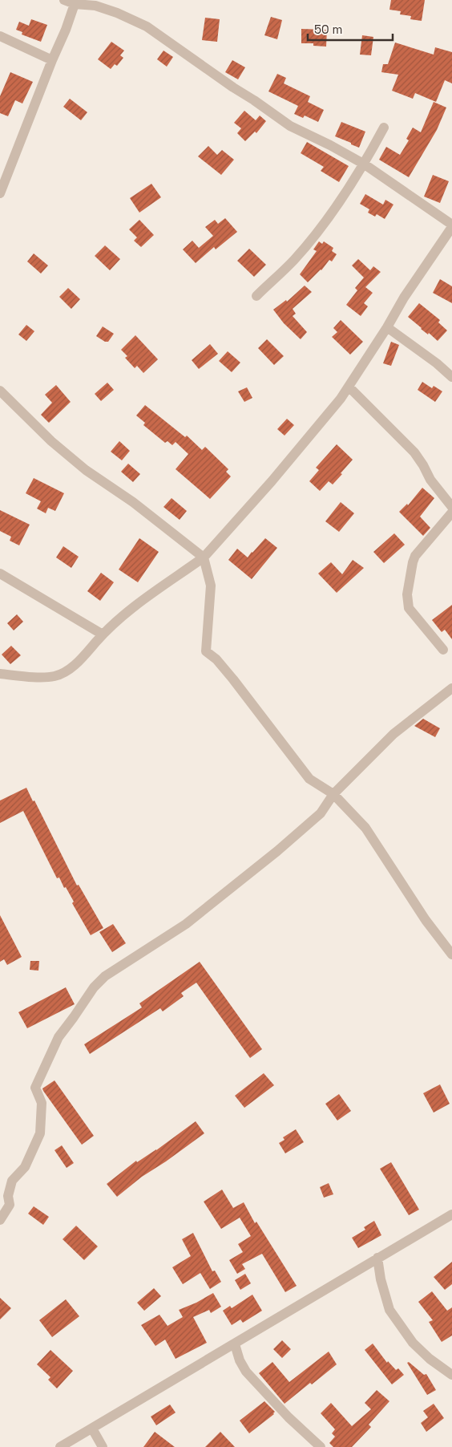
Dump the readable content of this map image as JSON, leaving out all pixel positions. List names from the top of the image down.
{
  "scale_bar": "50 m"
}
